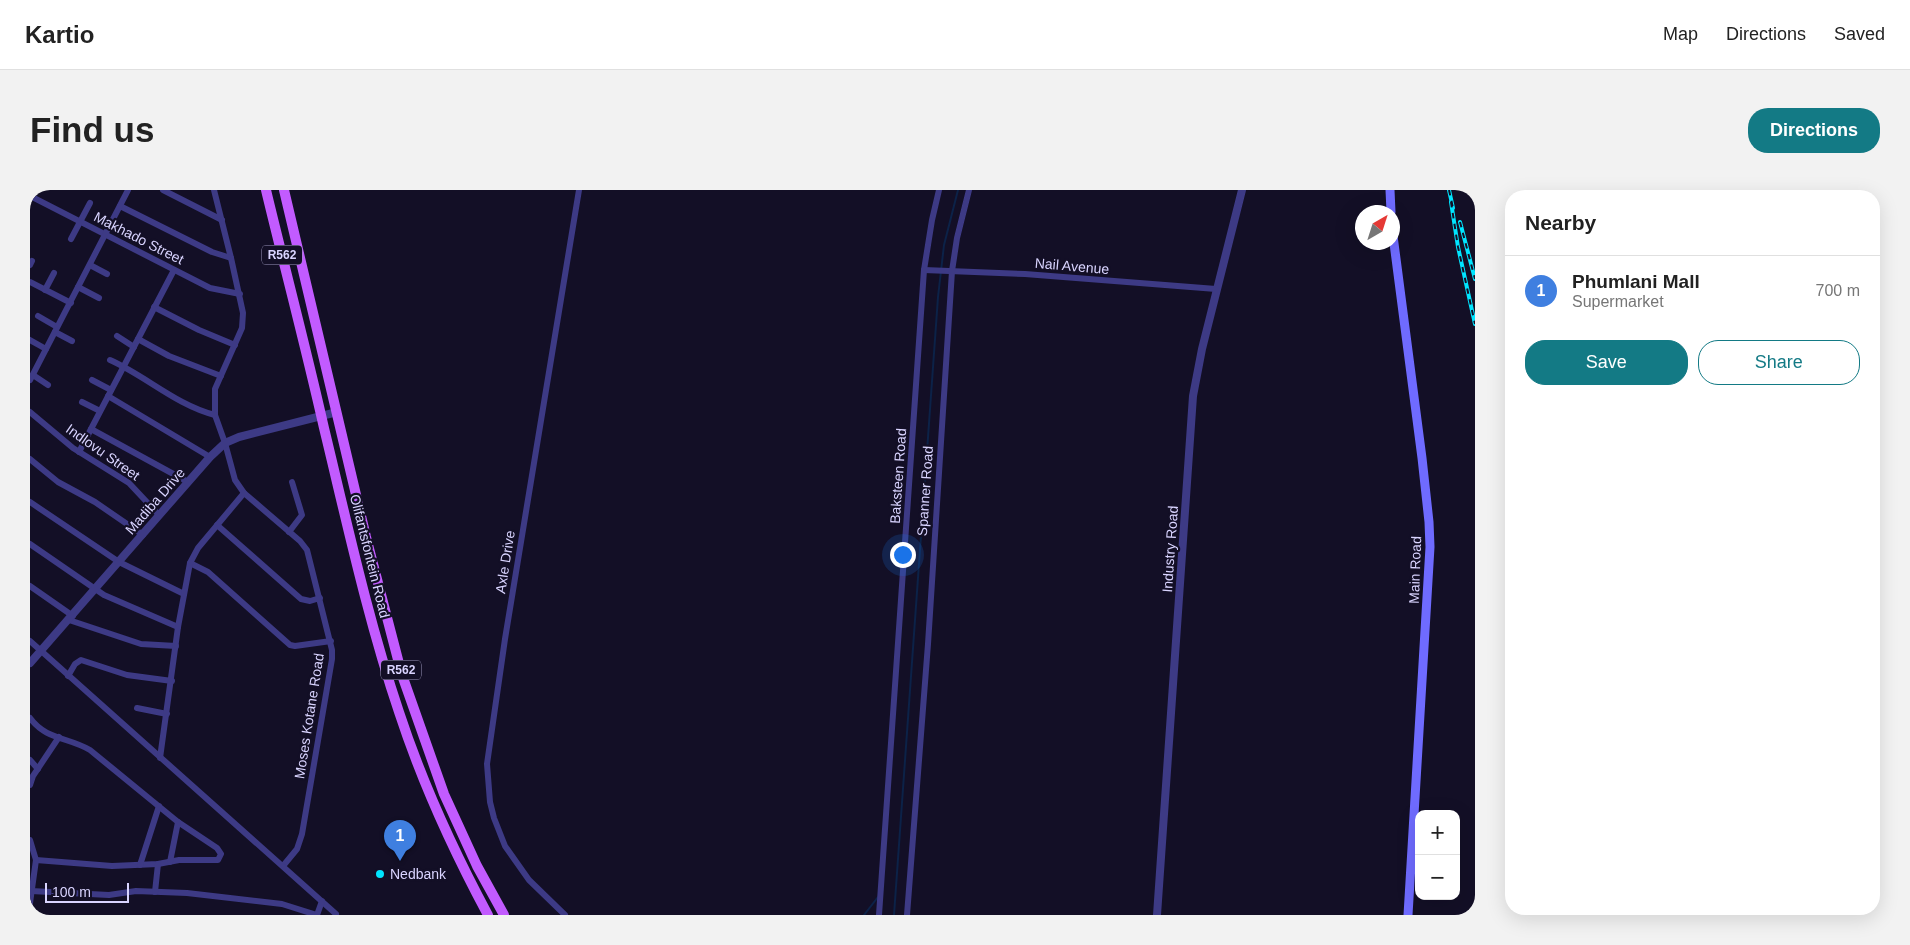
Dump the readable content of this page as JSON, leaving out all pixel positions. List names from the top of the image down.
{
  "streets": {
    "main road": ["R562", "Olifantsfontein Road", "Main Road"],
    "street": [
      "Makhado Street",
      "Nail Avenue",
      "Indlovu Street",
      "Baksteen Road",
      "Spanner Road",
      "Madiba Drive",
      "Industry Road",
      "Axle Drive",
      "Moses Kotane Road"
    ]
  },
  "crossings": [
    ["Makhado Street", "Moses Kotane Road"],
    ["Nail Avenue", "Baksteen Road"],
    ["Nail Avenue", "Spanner Road"],
    ["Nail Avenue", "Industry Road"],
    ["Indlovu Street", "Madiba Drive"],
    ["Madiba Drive", "Olifantsfontein Road"],
    ["Madiba Drive", "Moses Kotane Road"]
  ],
  "places": ["Nedbank"],
  "scale_bar": "100 m",
  "north": "top right",
  "page": {
    "header": "Kartio",
    "nav": ["Map", "Directions", "Saved"],
    "buttons": [
      "Directions",
      ["Save", "Share"]
    ],
    "title": "Find us",
    "heading": "Nearby",
    "list": [
      {
        "mark": "1",
        "name": "Phumlani Mall",
        "note": "Supermarket",
        "value": "700 m"
      }
    ],
    "map_buttons": ["+", "−"],
    "pins": "1",
    "scale": "100 m"
  }
}
